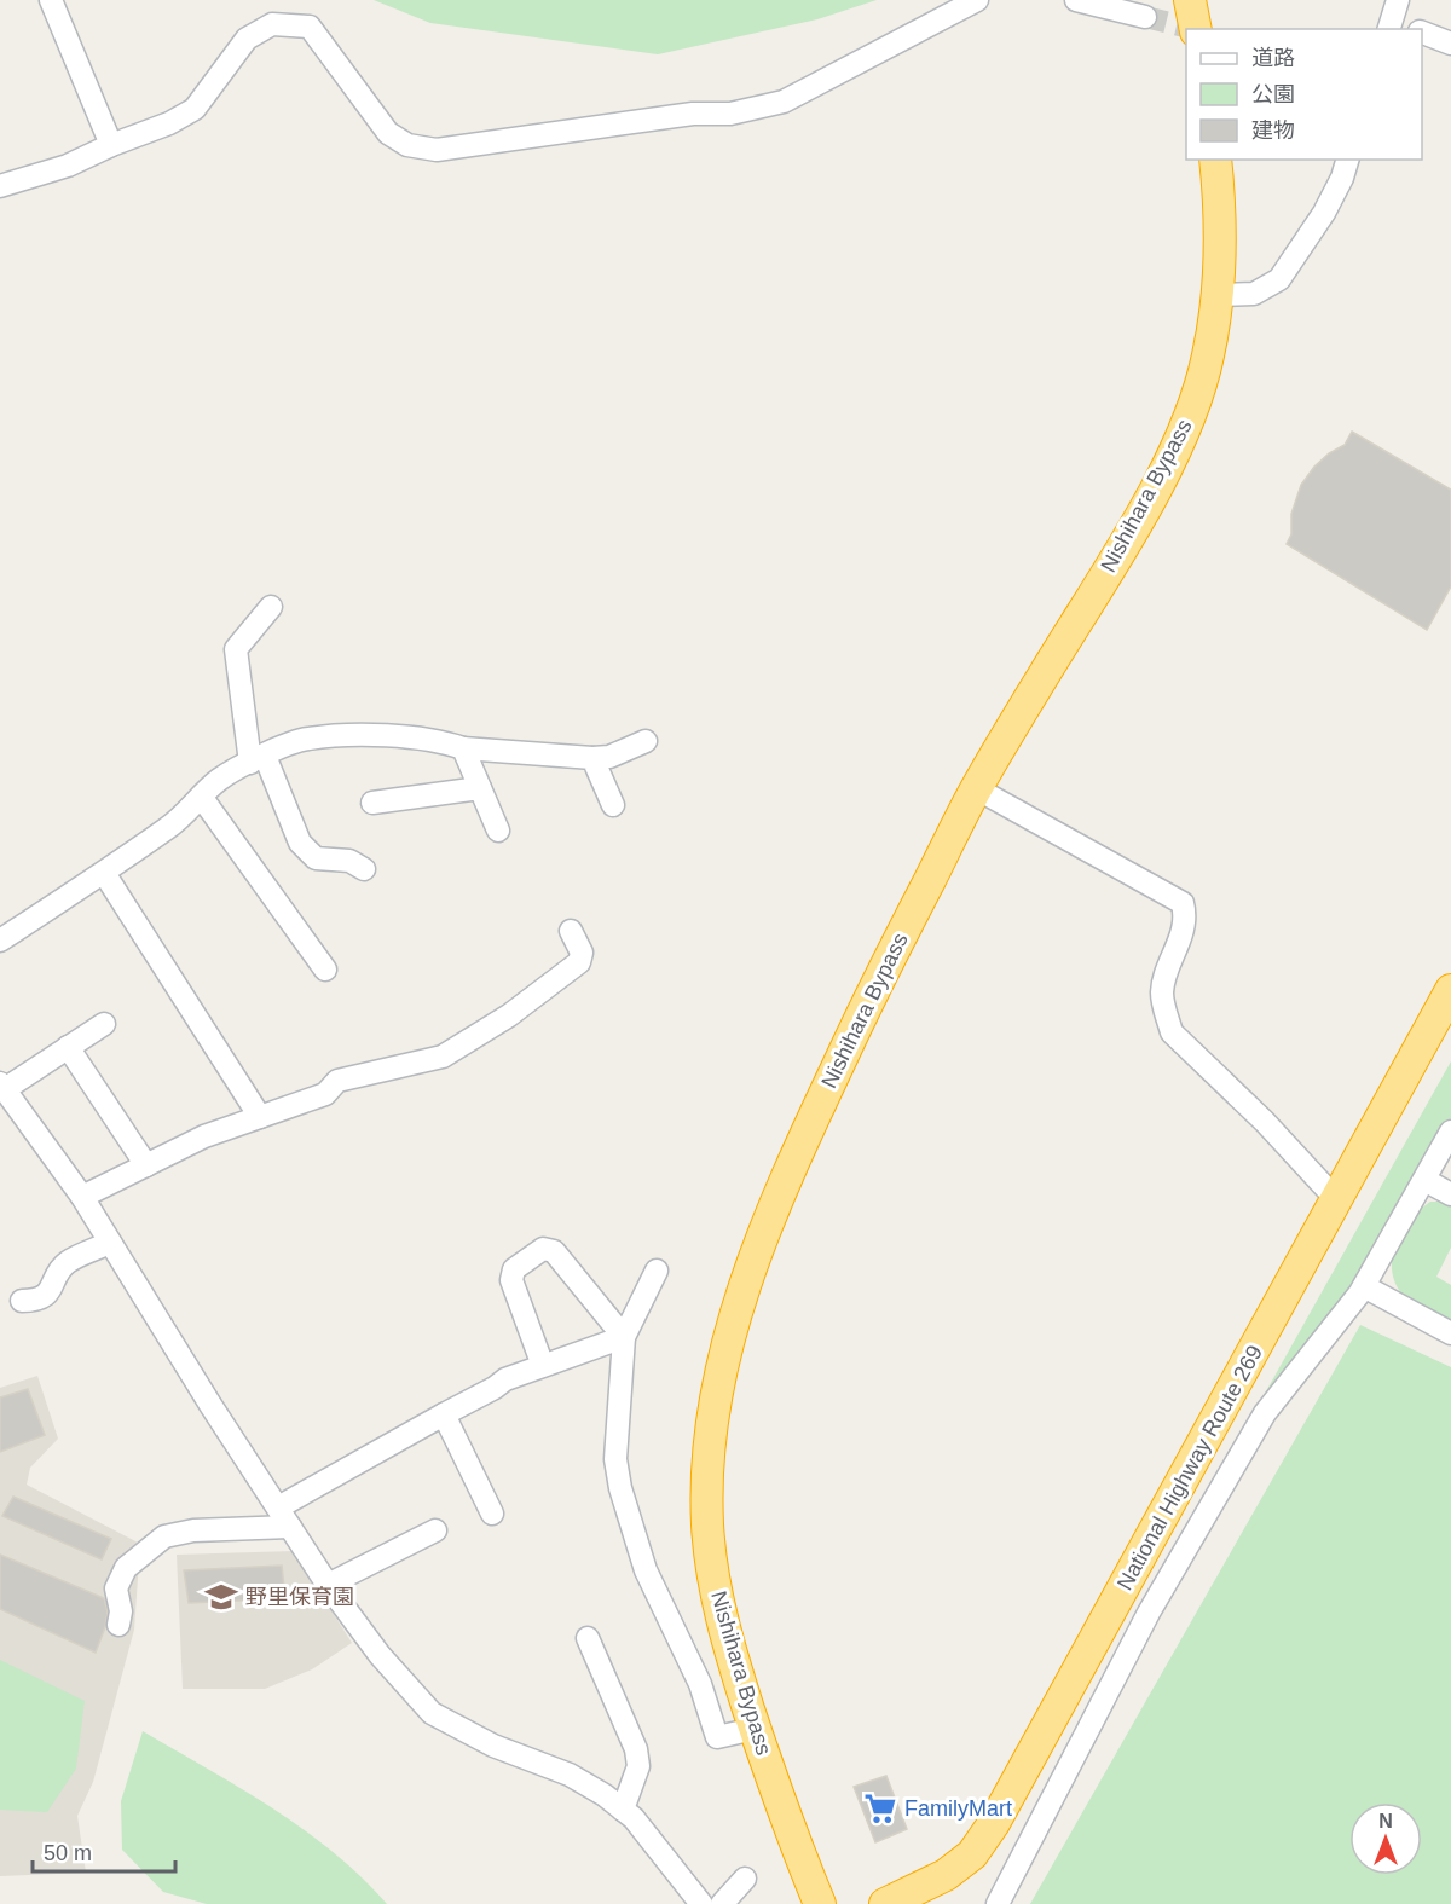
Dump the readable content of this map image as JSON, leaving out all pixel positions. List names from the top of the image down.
{
  "streets": {
    "highway": ["Nishihara Bypass", "National Highway Route 269"]
  },
  "places": {
    "school or university": ["野里保育園"],
    "supermarket": ["FamilyMart"]
  },
  "legend": ["道路", "公園", "建物"],
  "scale_bar": "50 m",
  "north": "top"
}
